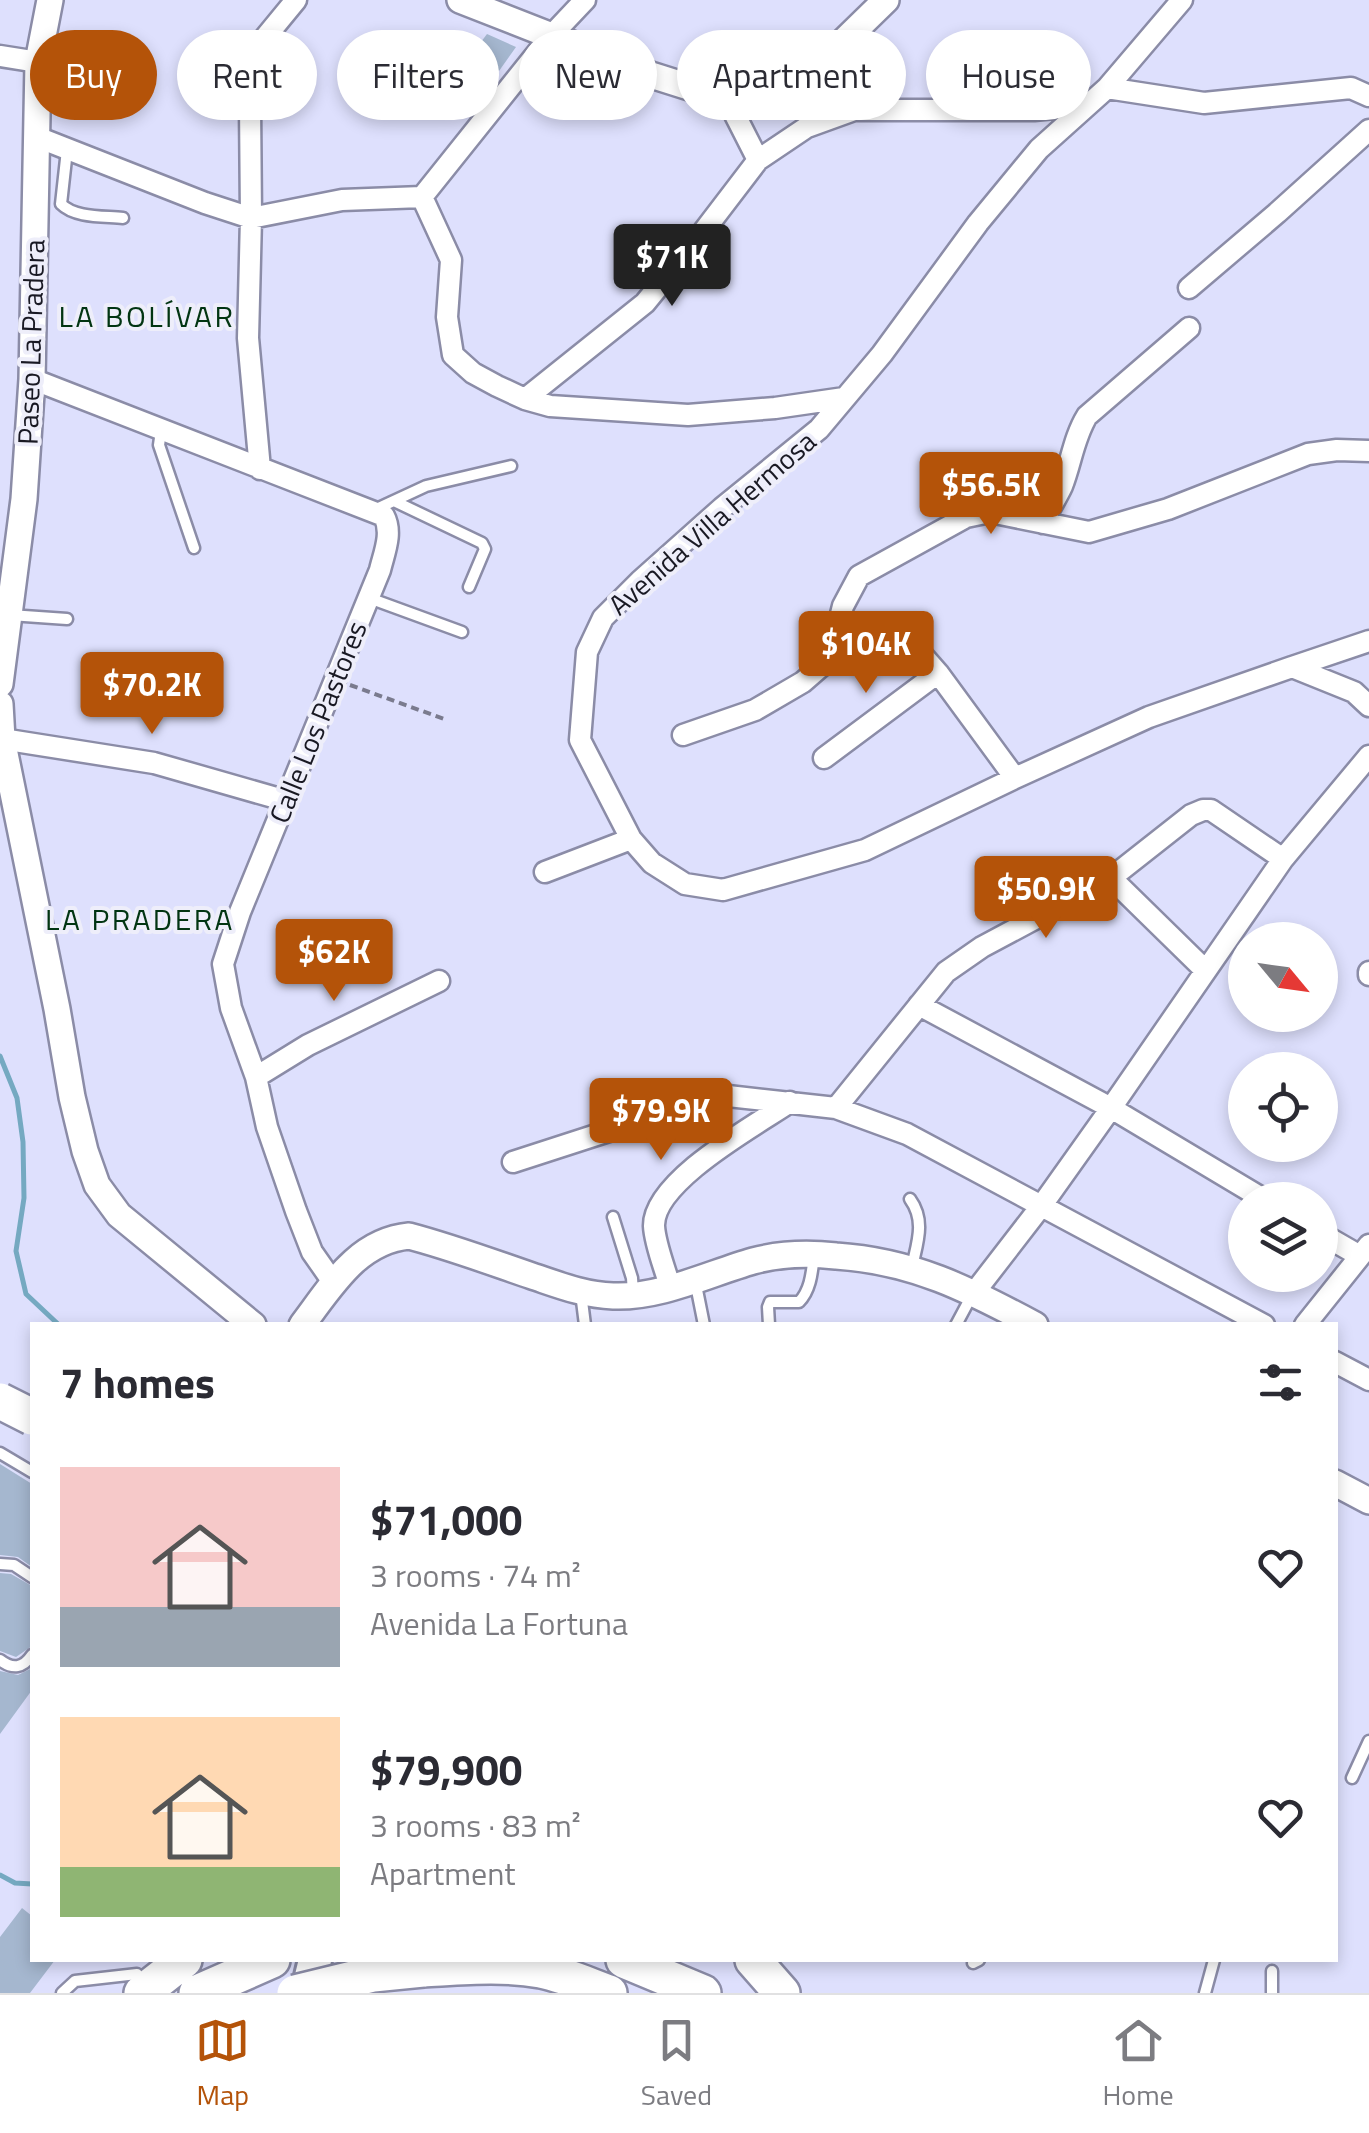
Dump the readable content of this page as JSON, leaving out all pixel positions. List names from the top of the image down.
{
  "streets": {
    "street": ["Paseo La Pradera", "Avenida Villa Hermosa", "Calle Los Pastores"]
  },
  "districts": ["LA BOLÍVAR", "LA PRADERA"],
  "north": "bottom right",
  "page": {
    "chip": [
      "Buy",
      "Rent",
      "Filters",
      "New",
      "Apartment",
      "House"
    ],
    "price": [
      "$71K",
      "$56.5K",
      "$104K",
      "$70.2K",
      "$50.9K",
      "$62K",
      "$79.9K"
    ],
    "heading": "7 homes",
    "list": [
      {
        "name": "$71,000",
        "note": "3 rooms · 74 m² · Avenida La Fortuna"
      },
      {
        "name": "$79,900",
        "note": "3 rooms · 83 m² · Apartment"
      }
    ],
    "tabs": ["Map", "Saved", "Home"]
  }
}
